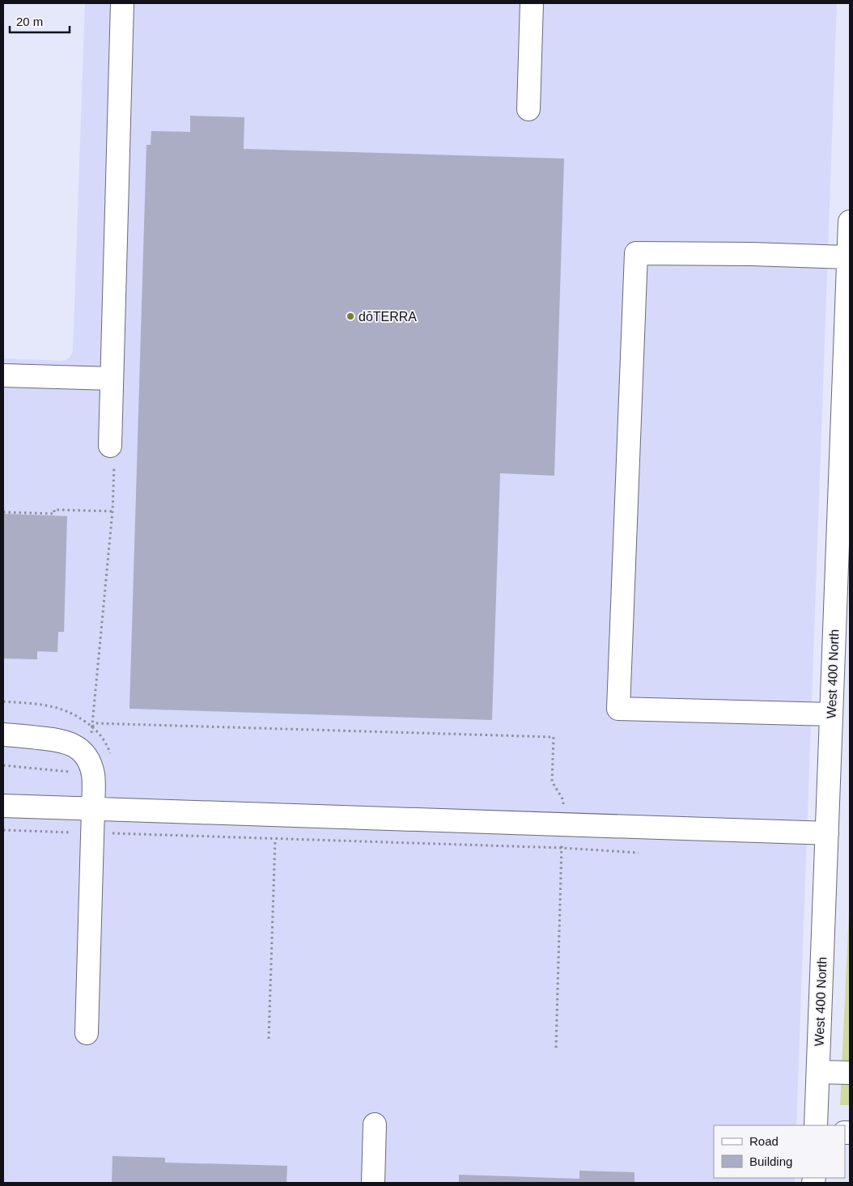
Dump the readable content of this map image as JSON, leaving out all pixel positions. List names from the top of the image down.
{
  "streets": {
    "street": ["West 400 North"]
  },
  "places": ["dōTERRA"],
  "legend": ["Road", "Building"],
  "scale_bar": "20 m"
}
